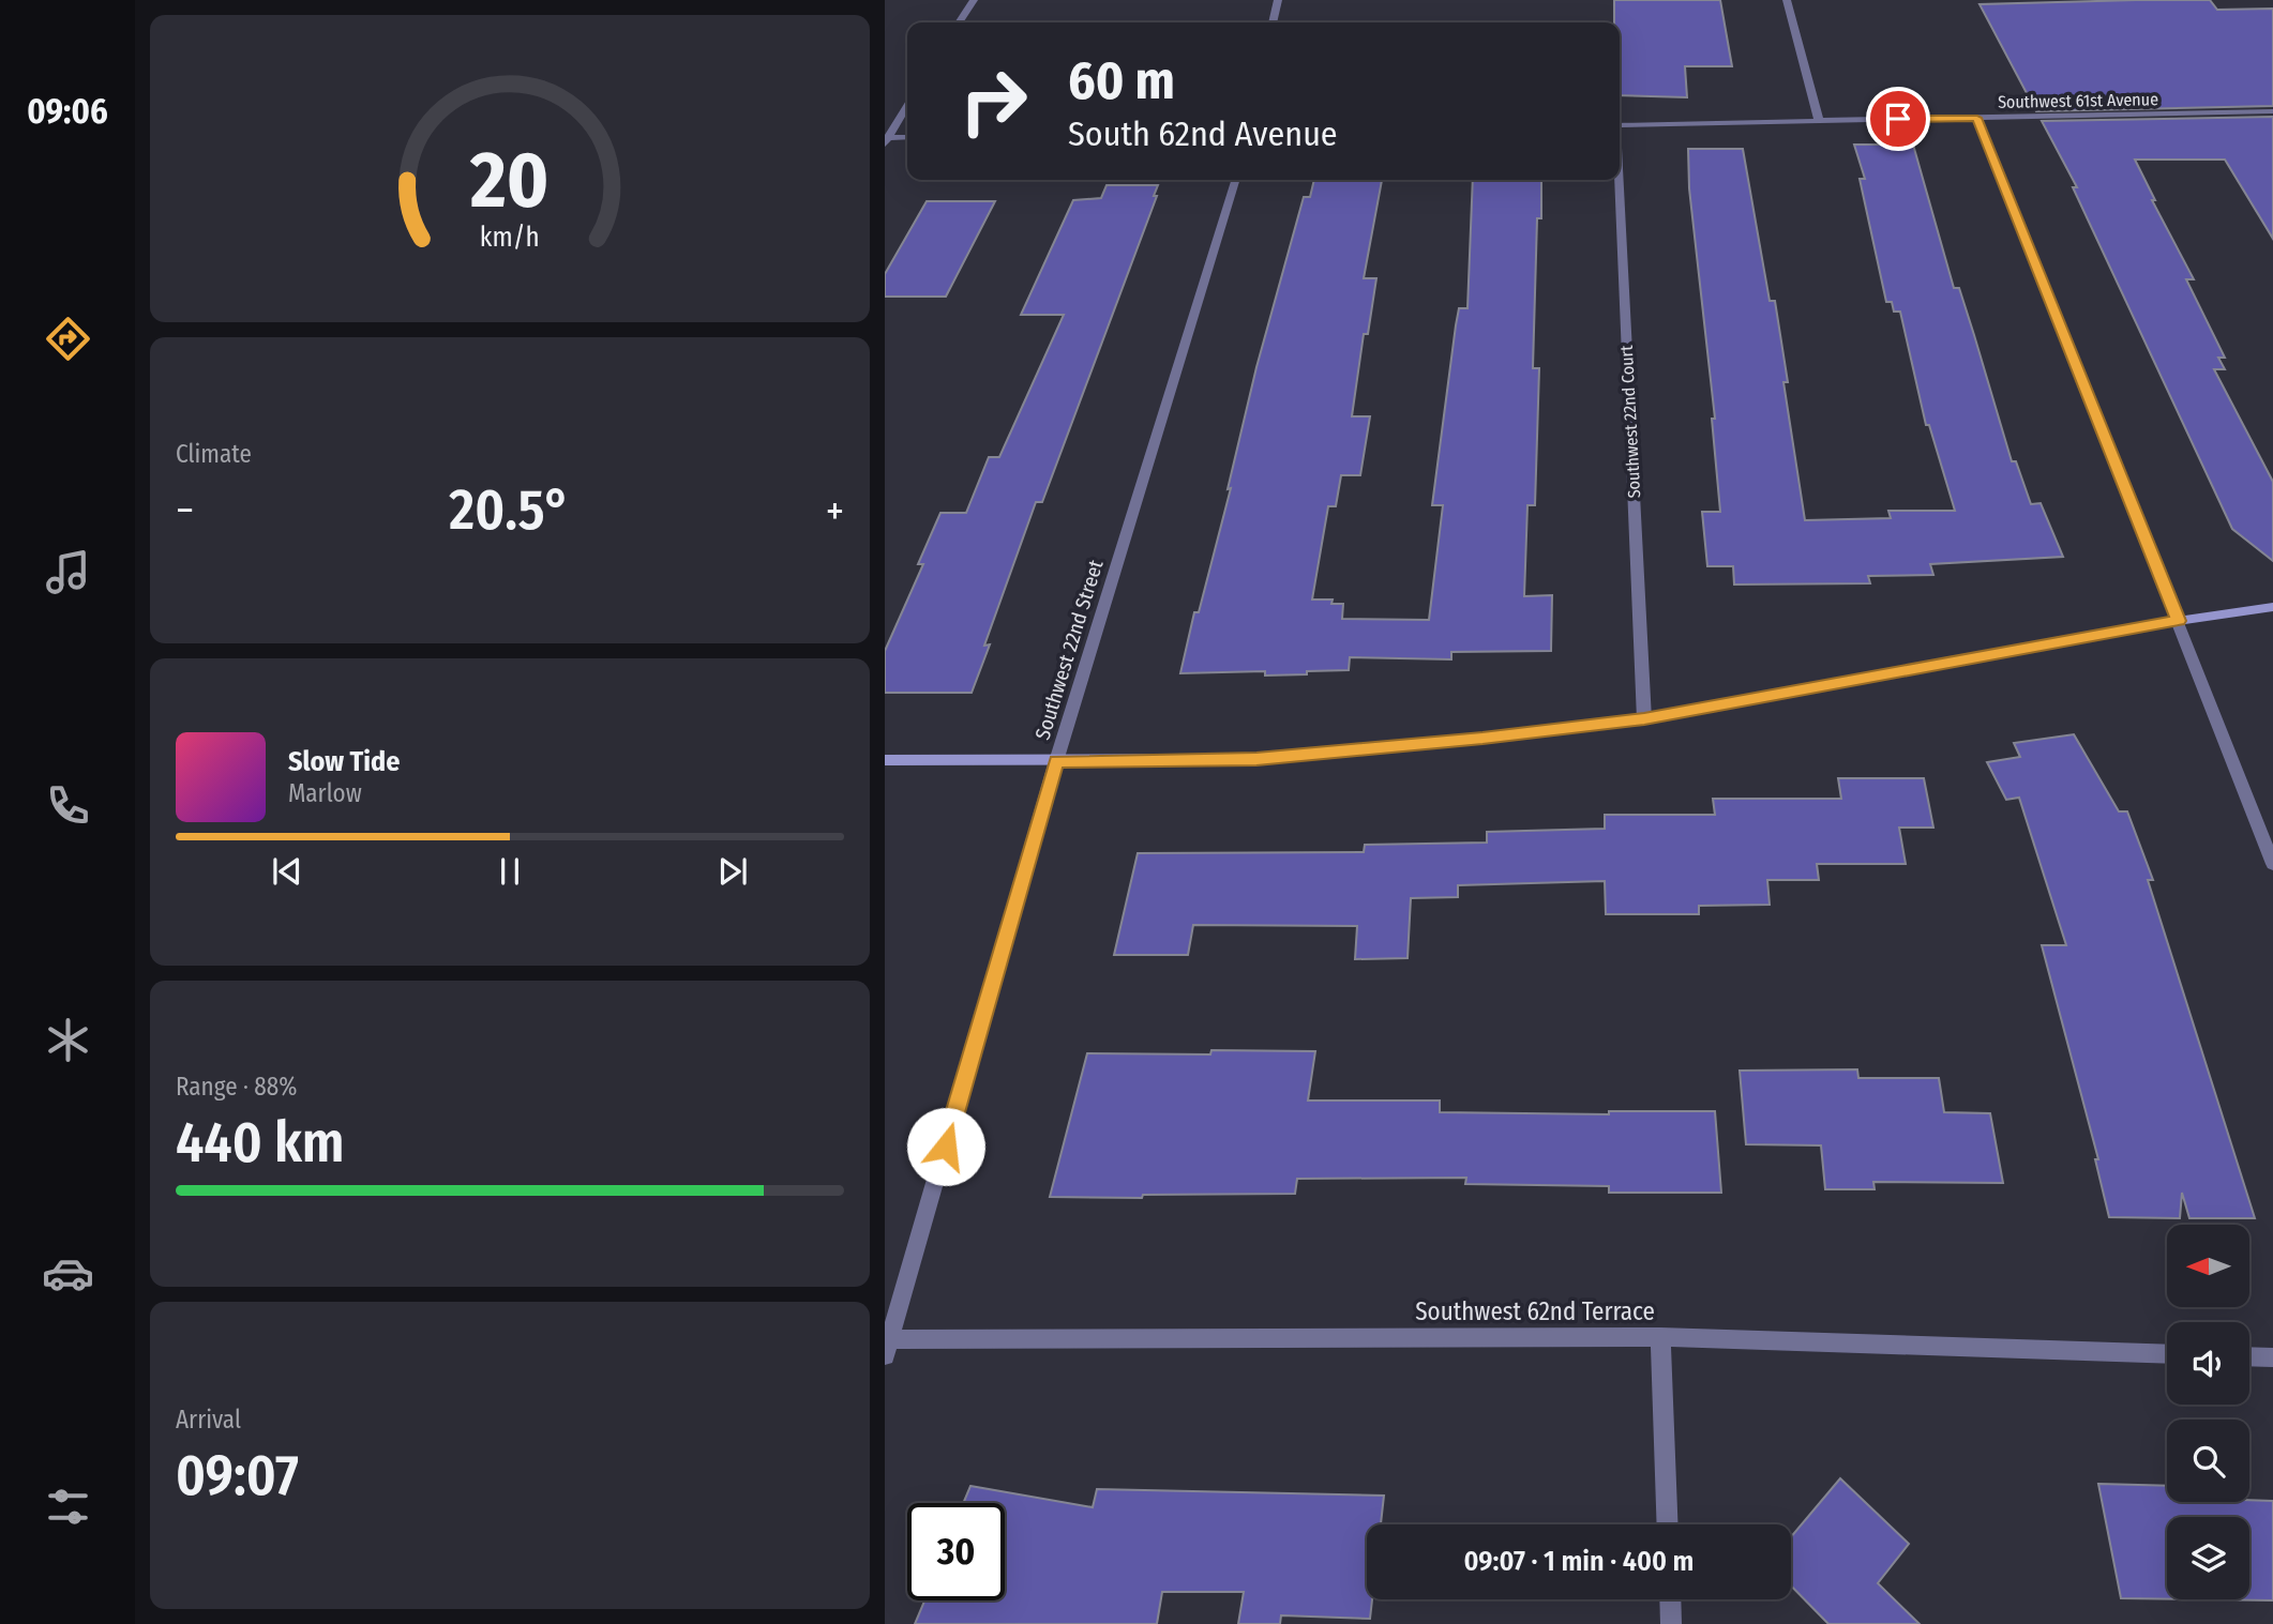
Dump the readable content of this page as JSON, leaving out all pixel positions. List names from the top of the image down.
{
  "streets": {
    "street": [
      "Southwest 61st Avenue",
      "Southwest 22nd Court",
      "Southwest 22nd Street",
      "Southwest 62nd Terrace"
    ]
  },
  "crossings": [
    ["Southwest 22nd Street", "Southwest 62nd Terrace"]
  ],
  "north": "left",
  "page": {
    "tabs": "09:06",
    "turn": ["60 m", "South 62nd Avenue"],
    "tile": [
      "Climate",
      ["Range · 88%", "440 km"],
      ["Arrival", "09:07"]
    ],
    "heat": ["−", "20.5°", "+"],
    "song": ["Slow Tide", "Marlow"],
    "limit": "30",
    "trip": "09:07 · 1 min · 400 m",
    "gauge": ["20", "km/h"]
  }
}
